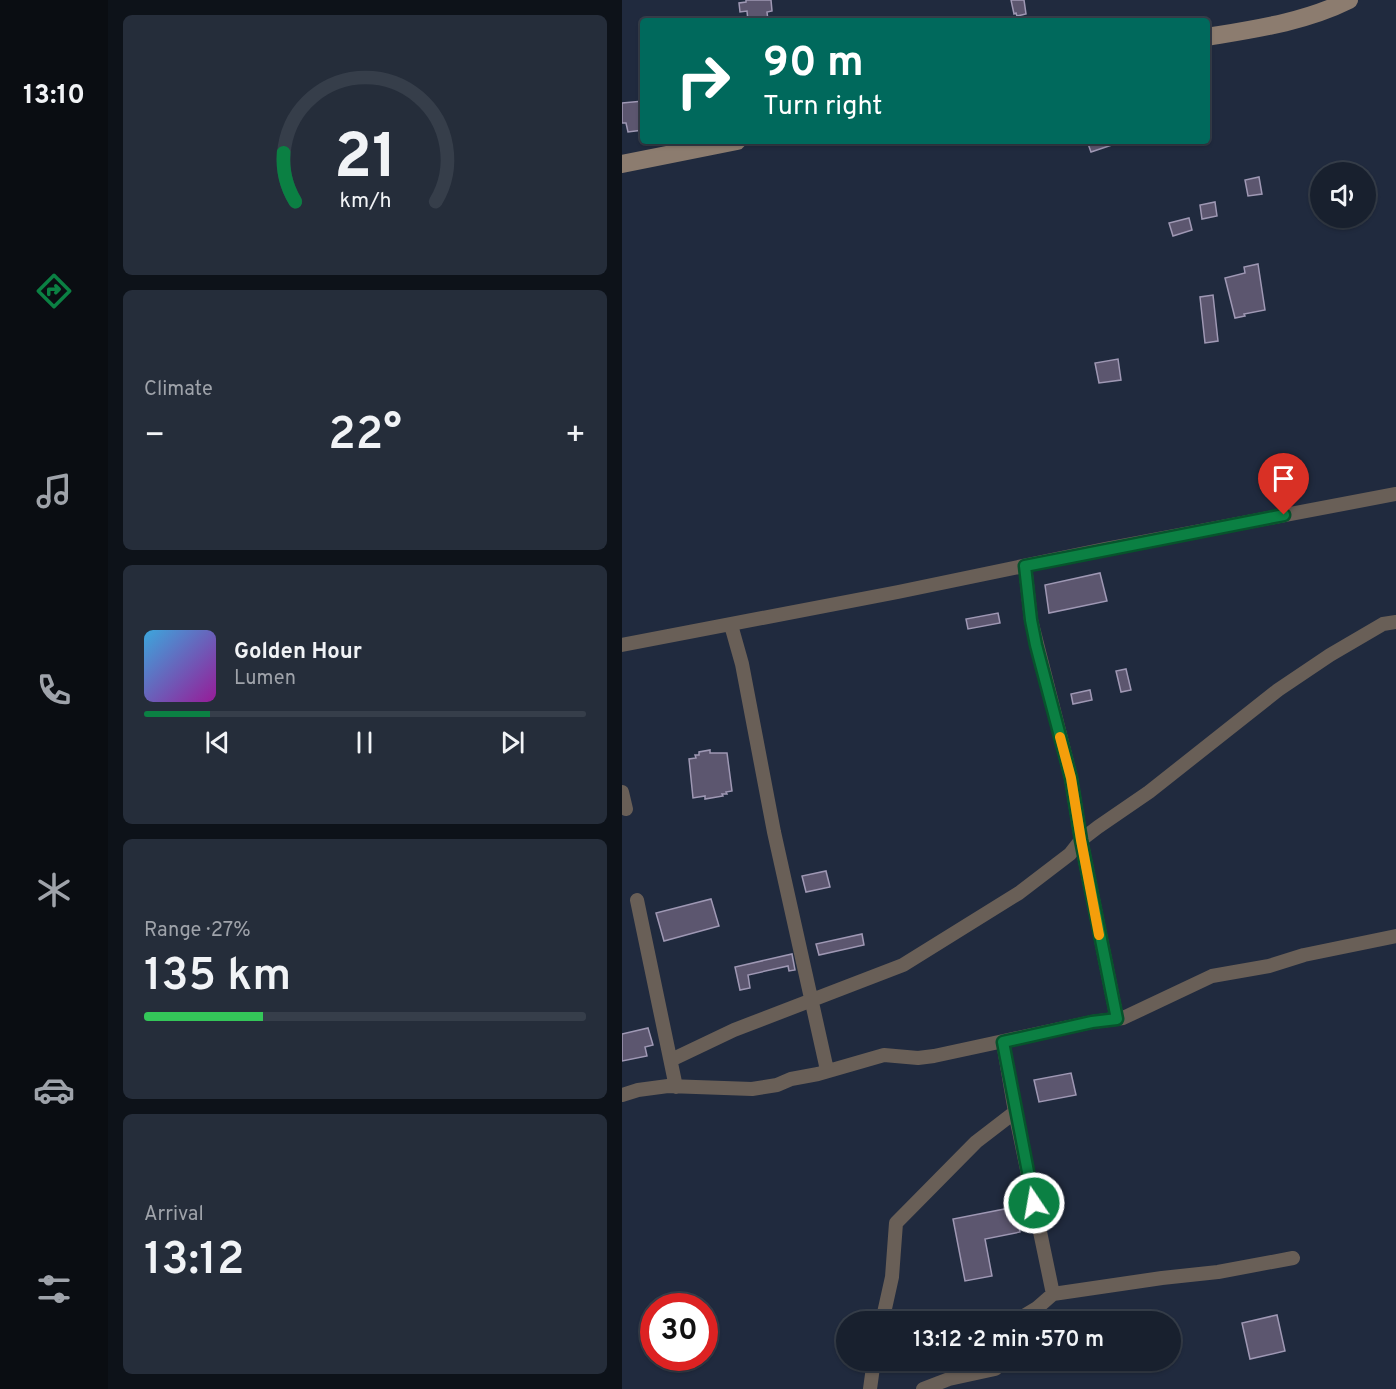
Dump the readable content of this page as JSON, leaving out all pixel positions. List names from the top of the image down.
{
  "page": {
    "tabs": "13:10",
    "turn": ["90 m", "Turn right"],
    "tile": [
      "Climate",
      ["Range · 27%", "135 km"],
      ["Arrival", "13:12"]
    ],
    "heat": ["−", "22°", "+"],
    "song": ["Golden Hour", "Lumen"],
    "limit": "30",
    "trip": "13:12 · 2 min · 570 m",
    "gauge": ["21", "km/h"]
  }
}
